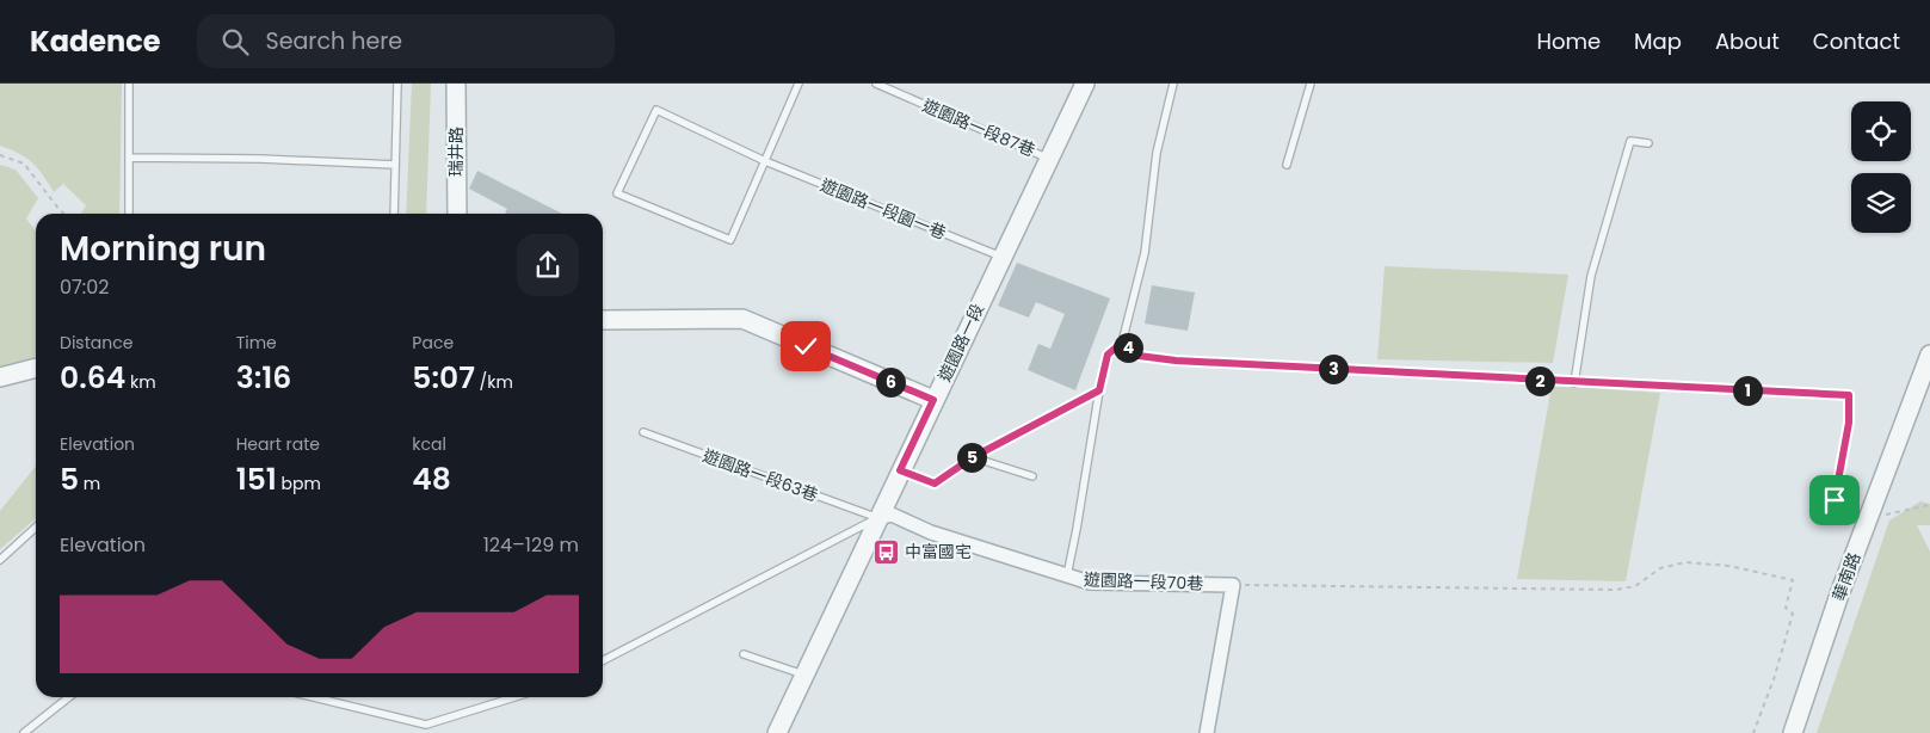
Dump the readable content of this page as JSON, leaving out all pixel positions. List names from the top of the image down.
{
  "streets": {
    "street": [
      "瑞井路",
      "遊園路一段",
      "華南路",
      "遊園路一段70巷"
    ],
    "lane": ["遊園路一段87巷", "遊園路一段園一巷", "遊園路一段63巷"]
  },
  "crossings": [
    ["遊園路一段87巷", "遊園路一段"],
    ["遊園路一段園一巷", "遊園路一段"],
    ["遊園路一段", "遊園路一段63巷"],
    ["遊園路一段", "遊園路一段70巷"],
    ["遊園路一段63巷", "遊園路一段70巷"]
  ],
  "places": {
    "bus stop": ["中富國宅"]
  },
  "page": {
    "header": "Kadence",
    "search": "Search here",
    "nav": [
      "Home",
      "Map",
      "About",
      "Contact"
    ],
    "heading": ["Morning run", "07:02"],
    "stats": [
      ["Distance", "0.64 km"],
      ["Time", "3:16"],
      ["Pace", "5:07 /km"],
      ["Elevation", "5 m"],
      ["Heart rate", "151 bpm"],
      ["kcal", "48"]
    ],
    "pins": [
      "4",
      "3",
      "2",
      "6",
      "1",
      "5"
    ],
    "chart": ["Elevation", "124–129 m"]
  }
}
